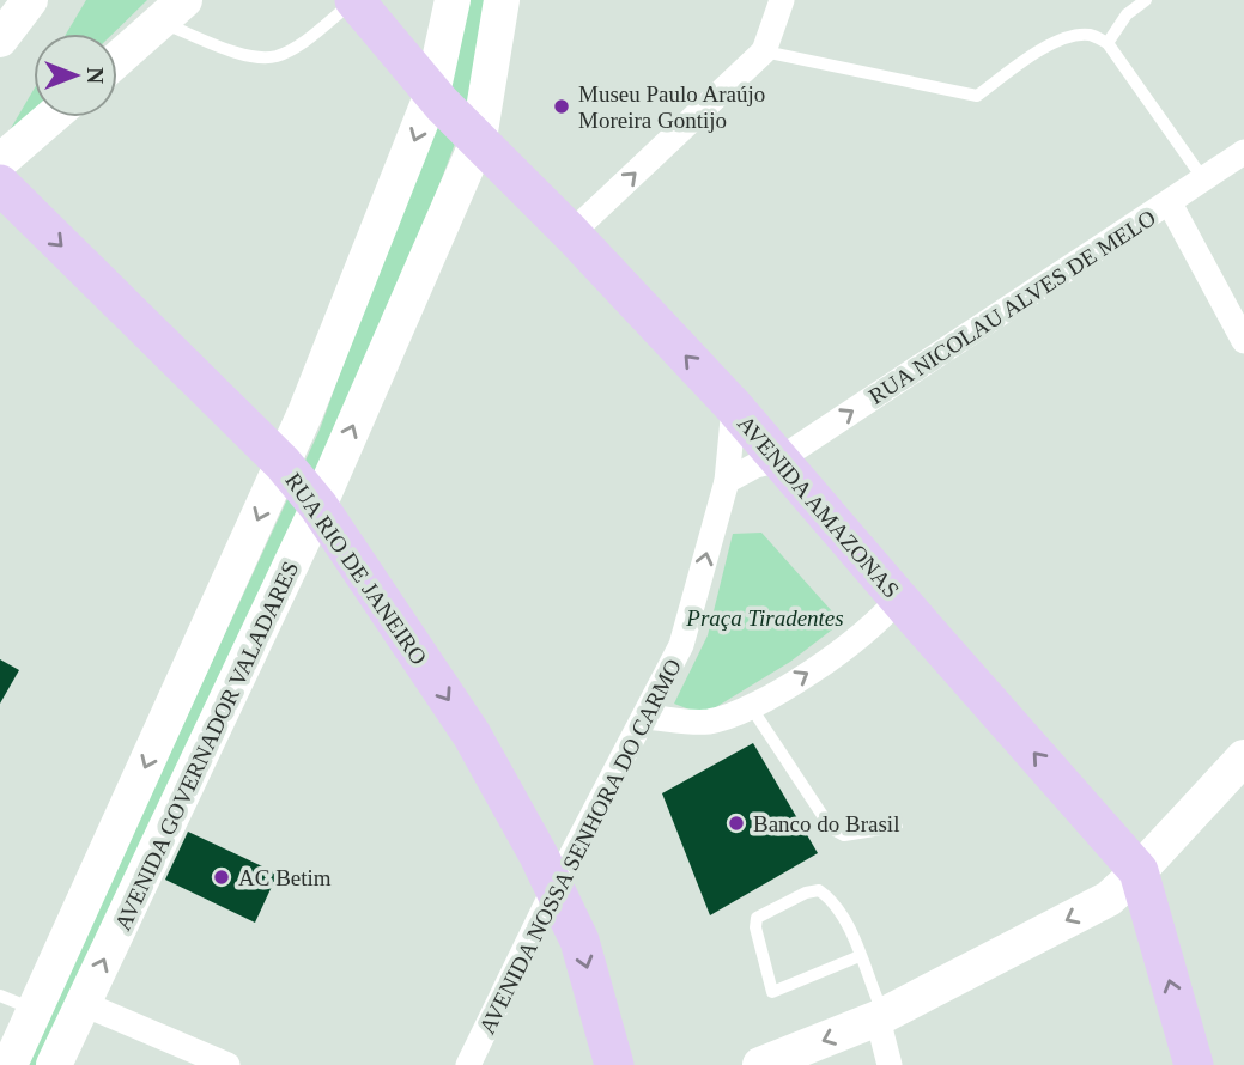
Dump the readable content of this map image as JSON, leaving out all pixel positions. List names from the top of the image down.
{
  "streets": {
    "main road": ["AVENIDA AMAZONAS", "RUA RIO DE JANEIRO"],
    "street": ["RUA NICOLAU ALVES DE MELO", "AVENIDA GOVERNADOR VALADARES", "AVENIDA NOSSA SENHORA DO CARMO"]
  },
  "crossings": [
    ["RUA NICOLAU ALVES DE MELO", "AVENIDA AMAZONAS"],
    ["RUA NICOLAU ALVES DE MELO", "AVENIDA NOSSA SENHORA DO CARMO"],
    ["AVENIDA AMAZONAS", "AVENIDA GOVERNADOR VALADARES"],
    ["AVENIDA AMAZONAS", "AVENIDA NOSSA SENHORA DO CARMO"],
    ["RUA RIO DE JANEIRO", "AVENIDA GOVERNADOR VALADARES"],
    ["RUA RIO DE JANEIRO", "AVENIDA NOSSA SENHORA DO CARMO"]
  ],
  "one_way": ["RUA NICOLAU ALVES DE MELO", "AVENIDA AMAZONAS", "RUA RIO DE JANEIRO"],
  "parks": ["Praça Tiradentes"],
  "places": ["Museu Paulo Araújo Moreira Gontijo", "Banco do Brasil", "AC Betim"],
  "north": "right"
}
